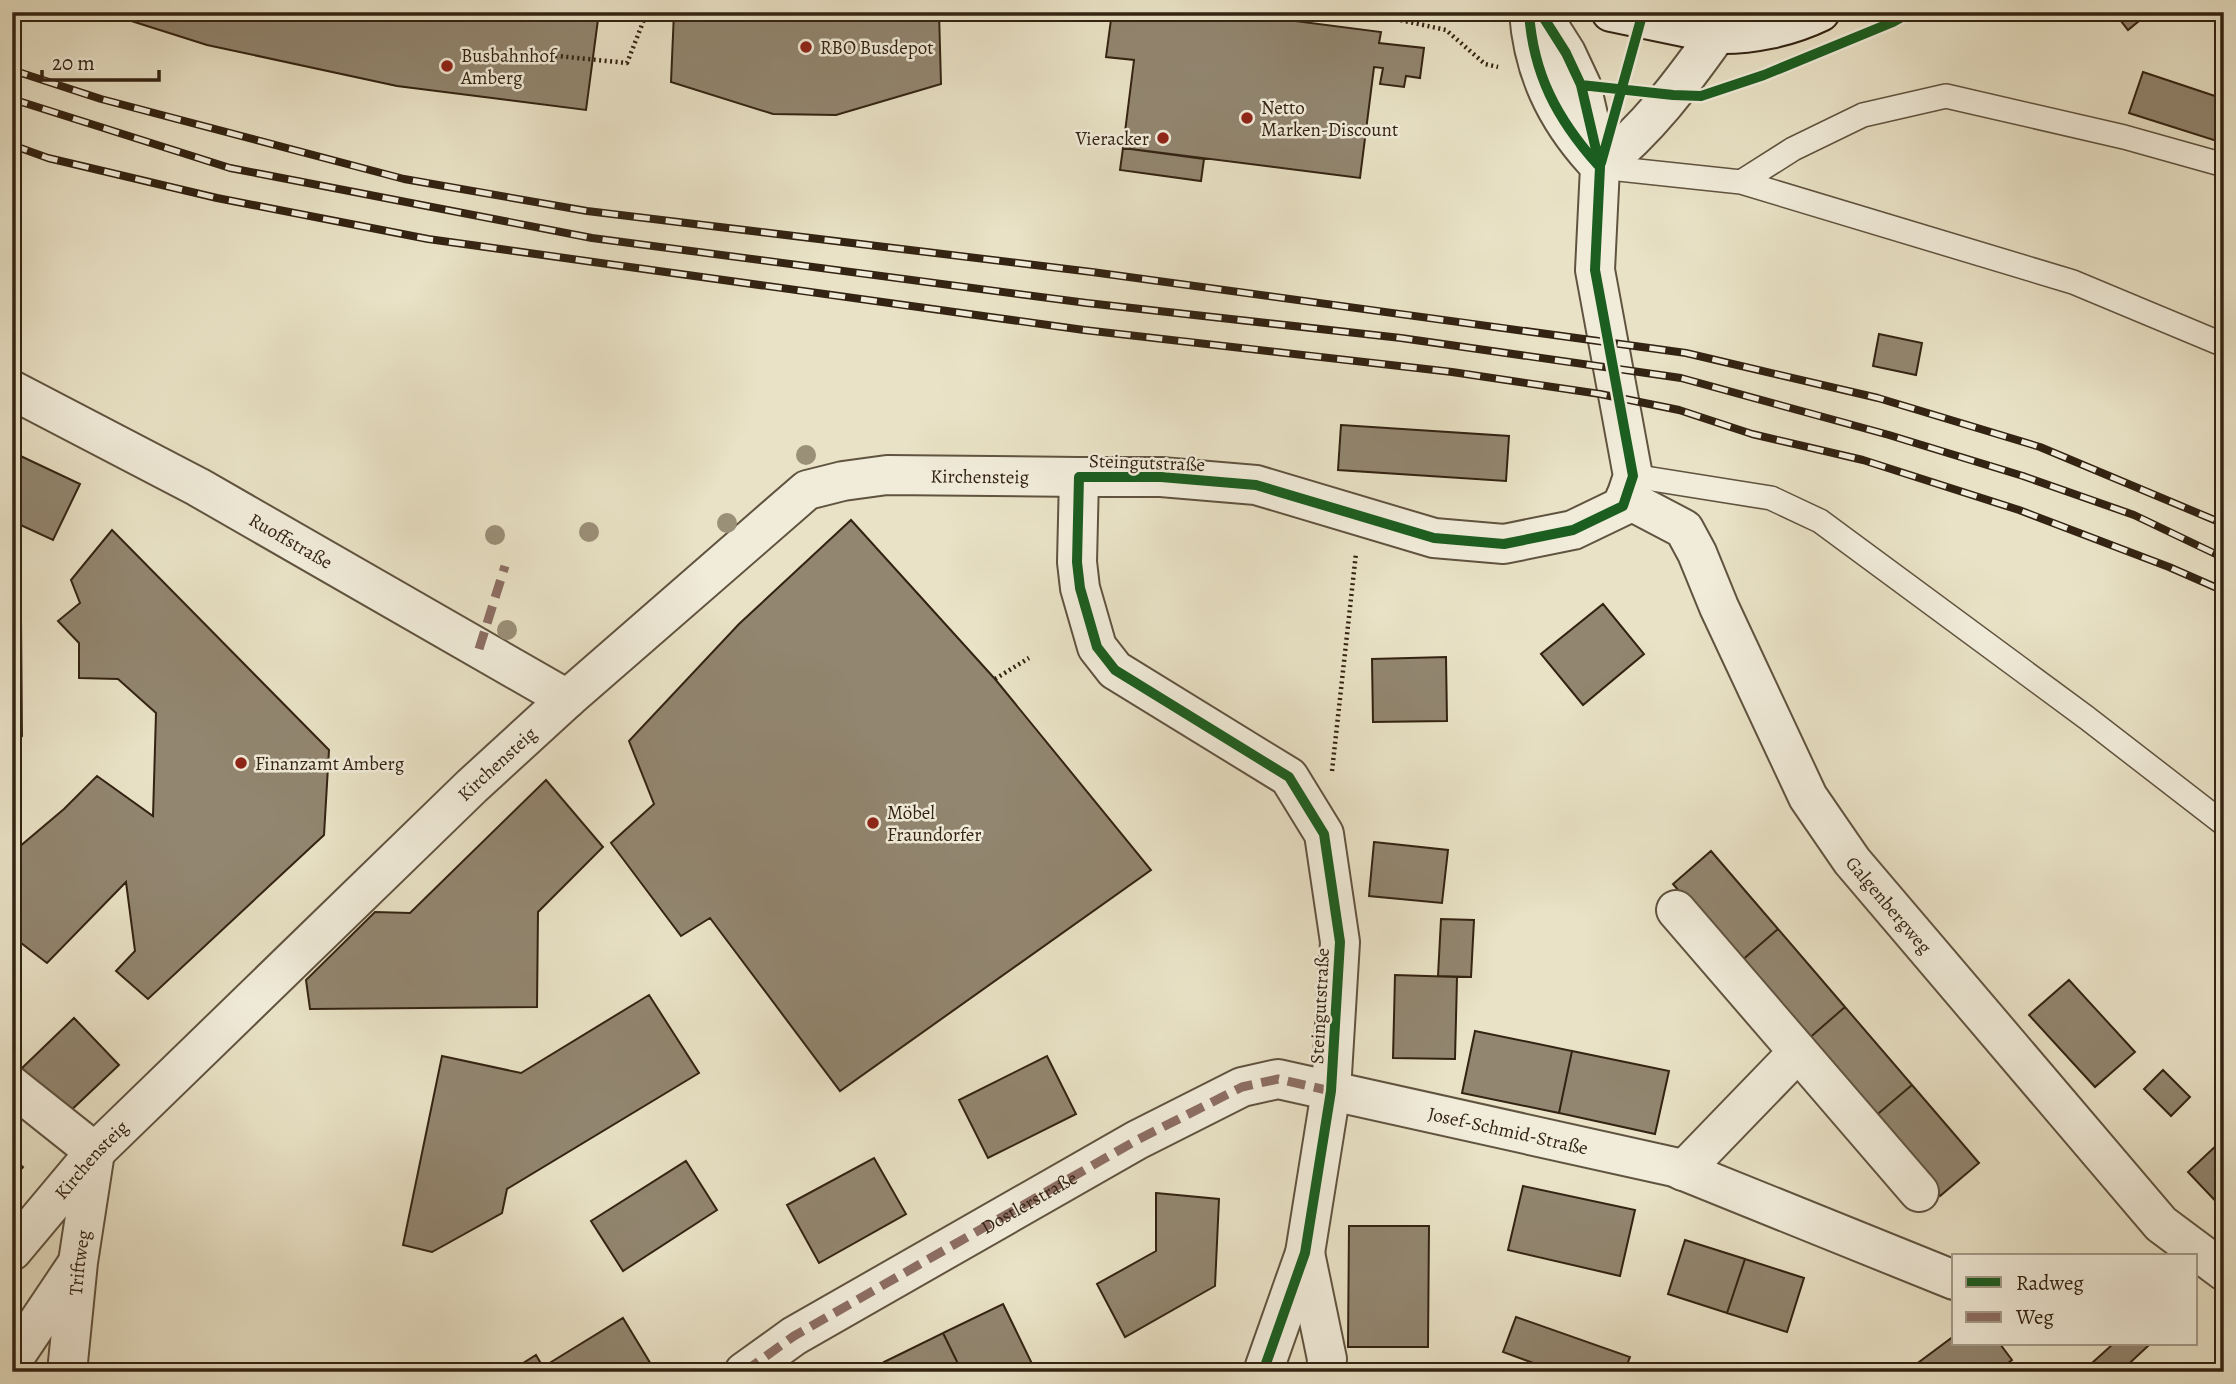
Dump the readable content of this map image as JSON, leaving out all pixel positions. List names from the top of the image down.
{
  "streets": {
    "street": [
      "Steingutstraße",
      "Kirchensteig",
      "Ruoffstraße",
      "Galgenbergweg",
      "Josef-Schmid-Straße",
      "Dostlerstraße",
      "Triftweg"
    ]
  },
  "crossings": [
    ["Steingutstraße", "Kirchensteig"],
    ["Steingutstraße", "Galgenbergweg"],
    ["Steingutstraße", "Josef-Schmid-Straße"],
    ["Steingutstraße", "Dostlerstraße"],
    ["Kirchensteig", "Ruoffstraße"],
    ["Kirchensteig", "Triftweg"],
    ["Josef-Schmid-Straße", "Dostlerstraße"]
  ],
  "places": [
    "RBO Busdepot",
    "Busbahnhof Amberg",
    "Netto Marken-Discount",
    "Vieracker",
    "Finanzamt Amberg",
    "Möbel Fraundorfer"
  ],
  "legend": ["Radweg", "Weg"],
  "scale_bar": "20 m"
}
